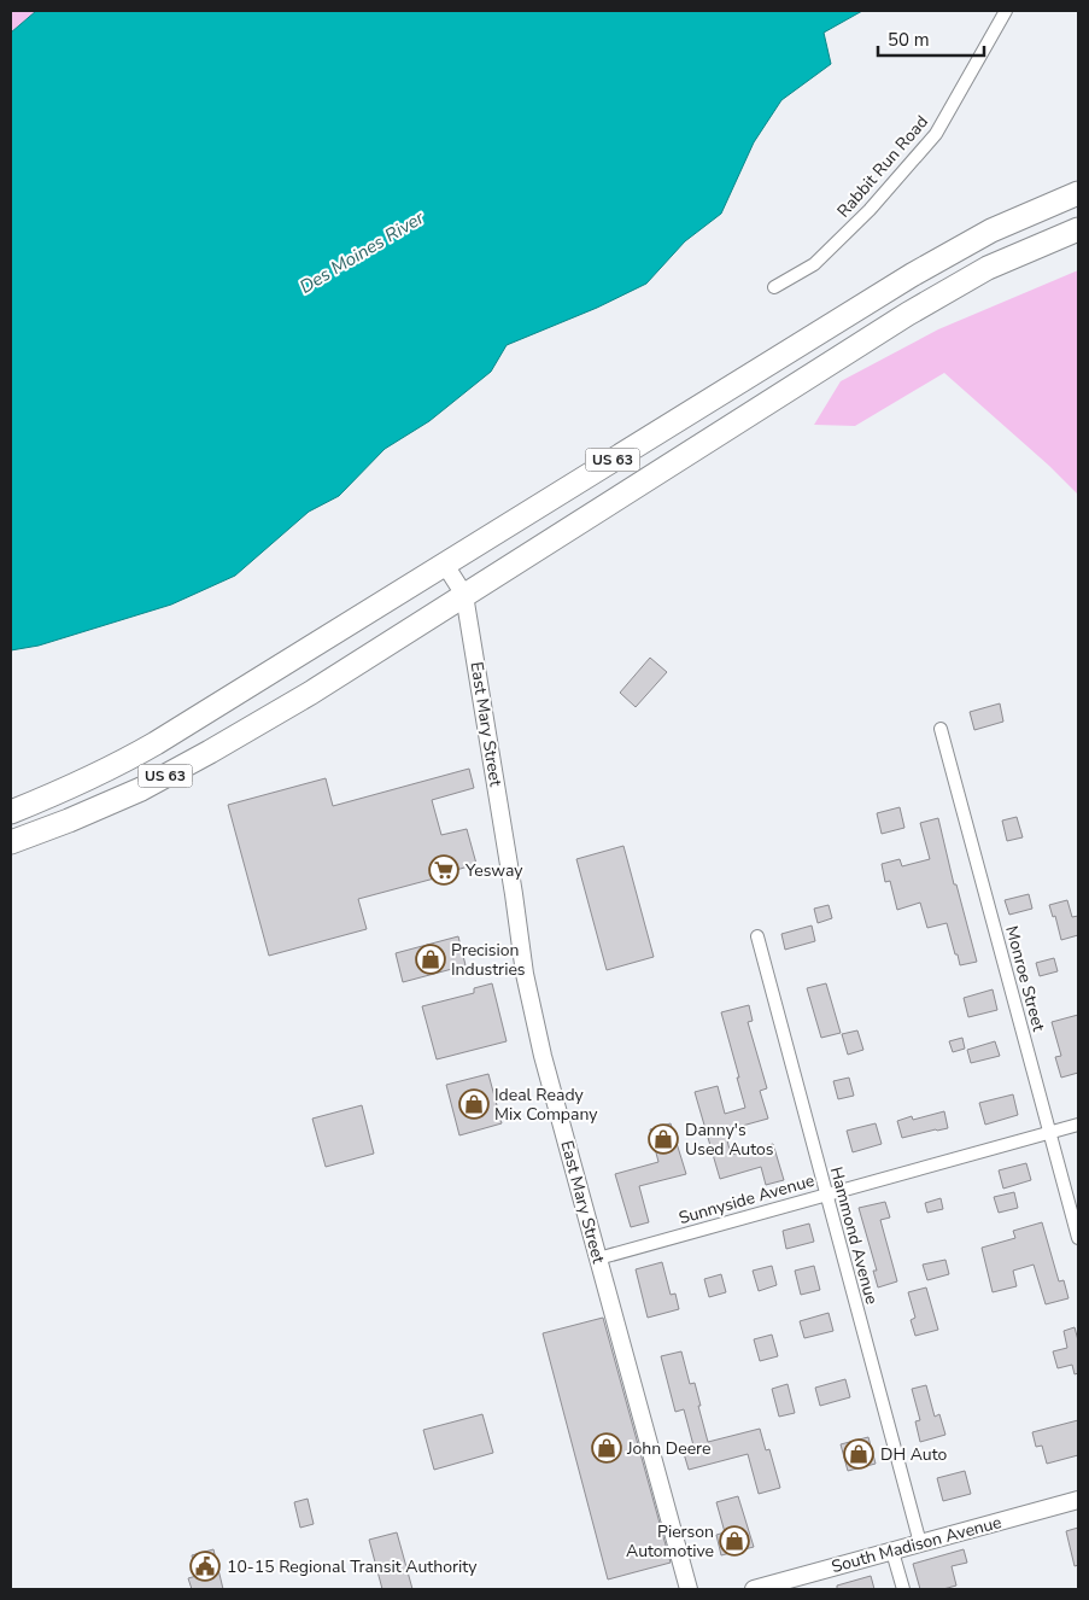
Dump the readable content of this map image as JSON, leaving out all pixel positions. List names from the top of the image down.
{
  "streets": {
    "highway": ["US 63"],
    "main road": ["East Mary Street", "South Madison Avenue"],
    "street": [
      "Rabbit Run Road",
      "Monroe Street",
      "Sunnyside Avenue",
      "Hammond Avenue"
    ]
  },
  "crossings": [
    ["US 63", "East Mary Street"],
    ["East Mary Street", "Sunnyside Avenue"],
    ["Monroe Street", "Sunnyside Avenue"],
    ["Sunnyside Avenue", "Hammond Avenue"],
    ["Hammond Avenue", "South Madison Avenue"]
  ],
  "water": ["Des Moines River"],
  "places": {
    "supermarket": ["Yesway"],
    "shop": [
      "Precision Industries",
      "Ideal Ready Mix Company",
      "Danny's Used Autos",
      "John Deere",
      "DH Auto",
      "Pierson Automotive"
    ],
    "public building": ["10-15 Regional Transit Authority"]
  },
  "scale_bar": "50 m"
}
